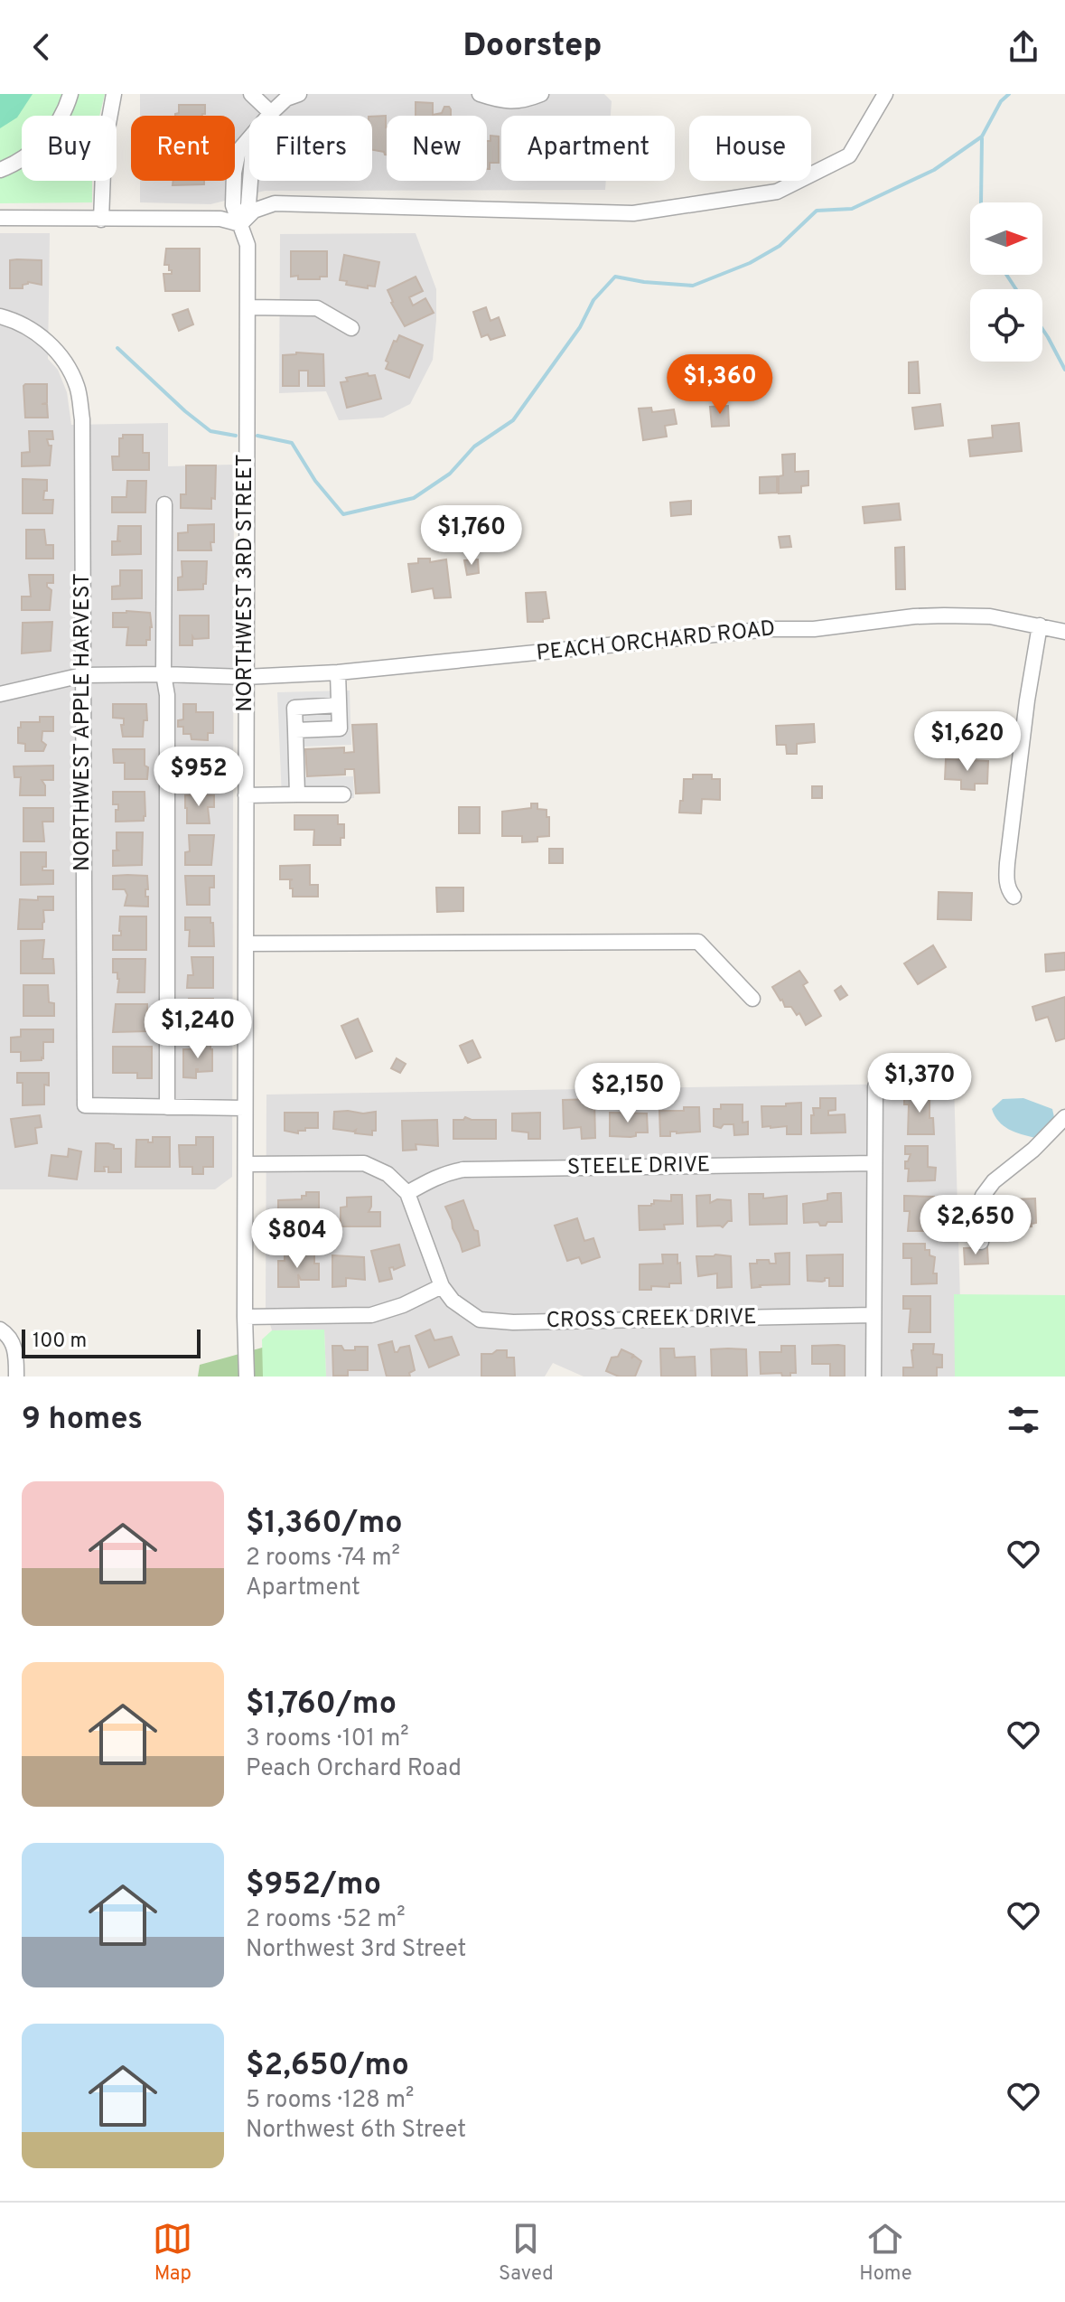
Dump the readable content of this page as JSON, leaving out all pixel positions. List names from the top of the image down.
{
  "streets": {
    "street": [
      "NORTHWEST 3RD STREET",
      "PEACH ORCHARD ROAD",
      "NORTHWEST APPLE HARVEST",
      "STEELE DRIVE",
      "CROSS CREEK DRIVE"
    ]
  },
  "crossings": [
    ["NORTHWEST 3RD STREET", "PEACH ORCHARD ROAD"],
    ["PEACH ORCHARD ROAD", "NORTHWEST APPLE HARVEST"]
  ],
  "scale_bar": "100 m",
  "north": "right",
  "page": {
    "header": "Doorstep",
    "chip": [
      "Buy",
      "Rent",
      "Filters",
      "New",
      "Apartment",
      "House"
    ],
    "price": [
      "$1,360",
      "$1,760",
      "$1,620",
      "$952",
      "$1,240",
      "$1,370",
      "$2,150",
      "$2,650",
      "$804"
    ],
    "scale": "100 m",
    "heading": "9 homes",
    "list": [
      {
        "name": "$1,360/mo",
        "note": "2 rooms · 74 m² · Apartment"
      },
      {
        "name": "$1,760/mo",
        "note": "3 rooms · 101 m² · Peach Orchard Road"
      },
      {
        "name": "$952/mo",
        "note": "2 rooms · 52 m² · Northwest 3rd Street"
      },
      {
        "name": "$2,650/mo",
        "note": "5 rooms · 128 m² · Northwest 6th Street"
      }
    ],
    "tabs": ["Map", "Saved", "Home"]
  }
}
